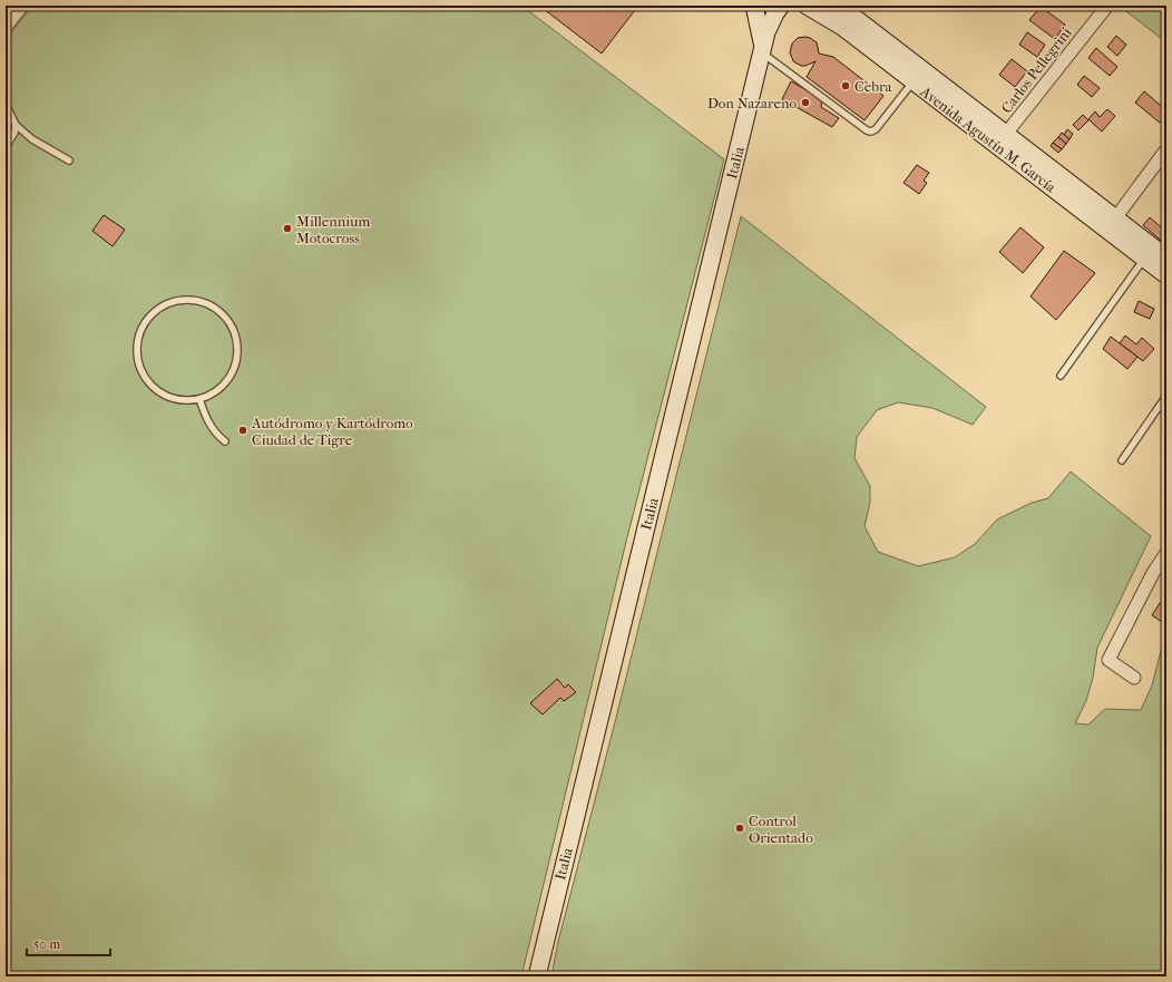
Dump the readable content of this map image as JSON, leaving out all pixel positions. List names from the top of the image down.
{
  "streets": {
    "street": ["Carlos Pellegrini", "Avenida Agustín M. García", "Italia"]
  },
  "crossings": [
    ["Carlos Pellegrini", "Avenida Agustín M. García"]
  ],
  "places": [
    "Cebra",
    "Don Nazareno",
    "Millennium Motocross",
    "Autódromo y Kartódromo Ciudad de Tigre",
    "Control Orientado"
  ],
  "scale_bar": "50 m"
}
